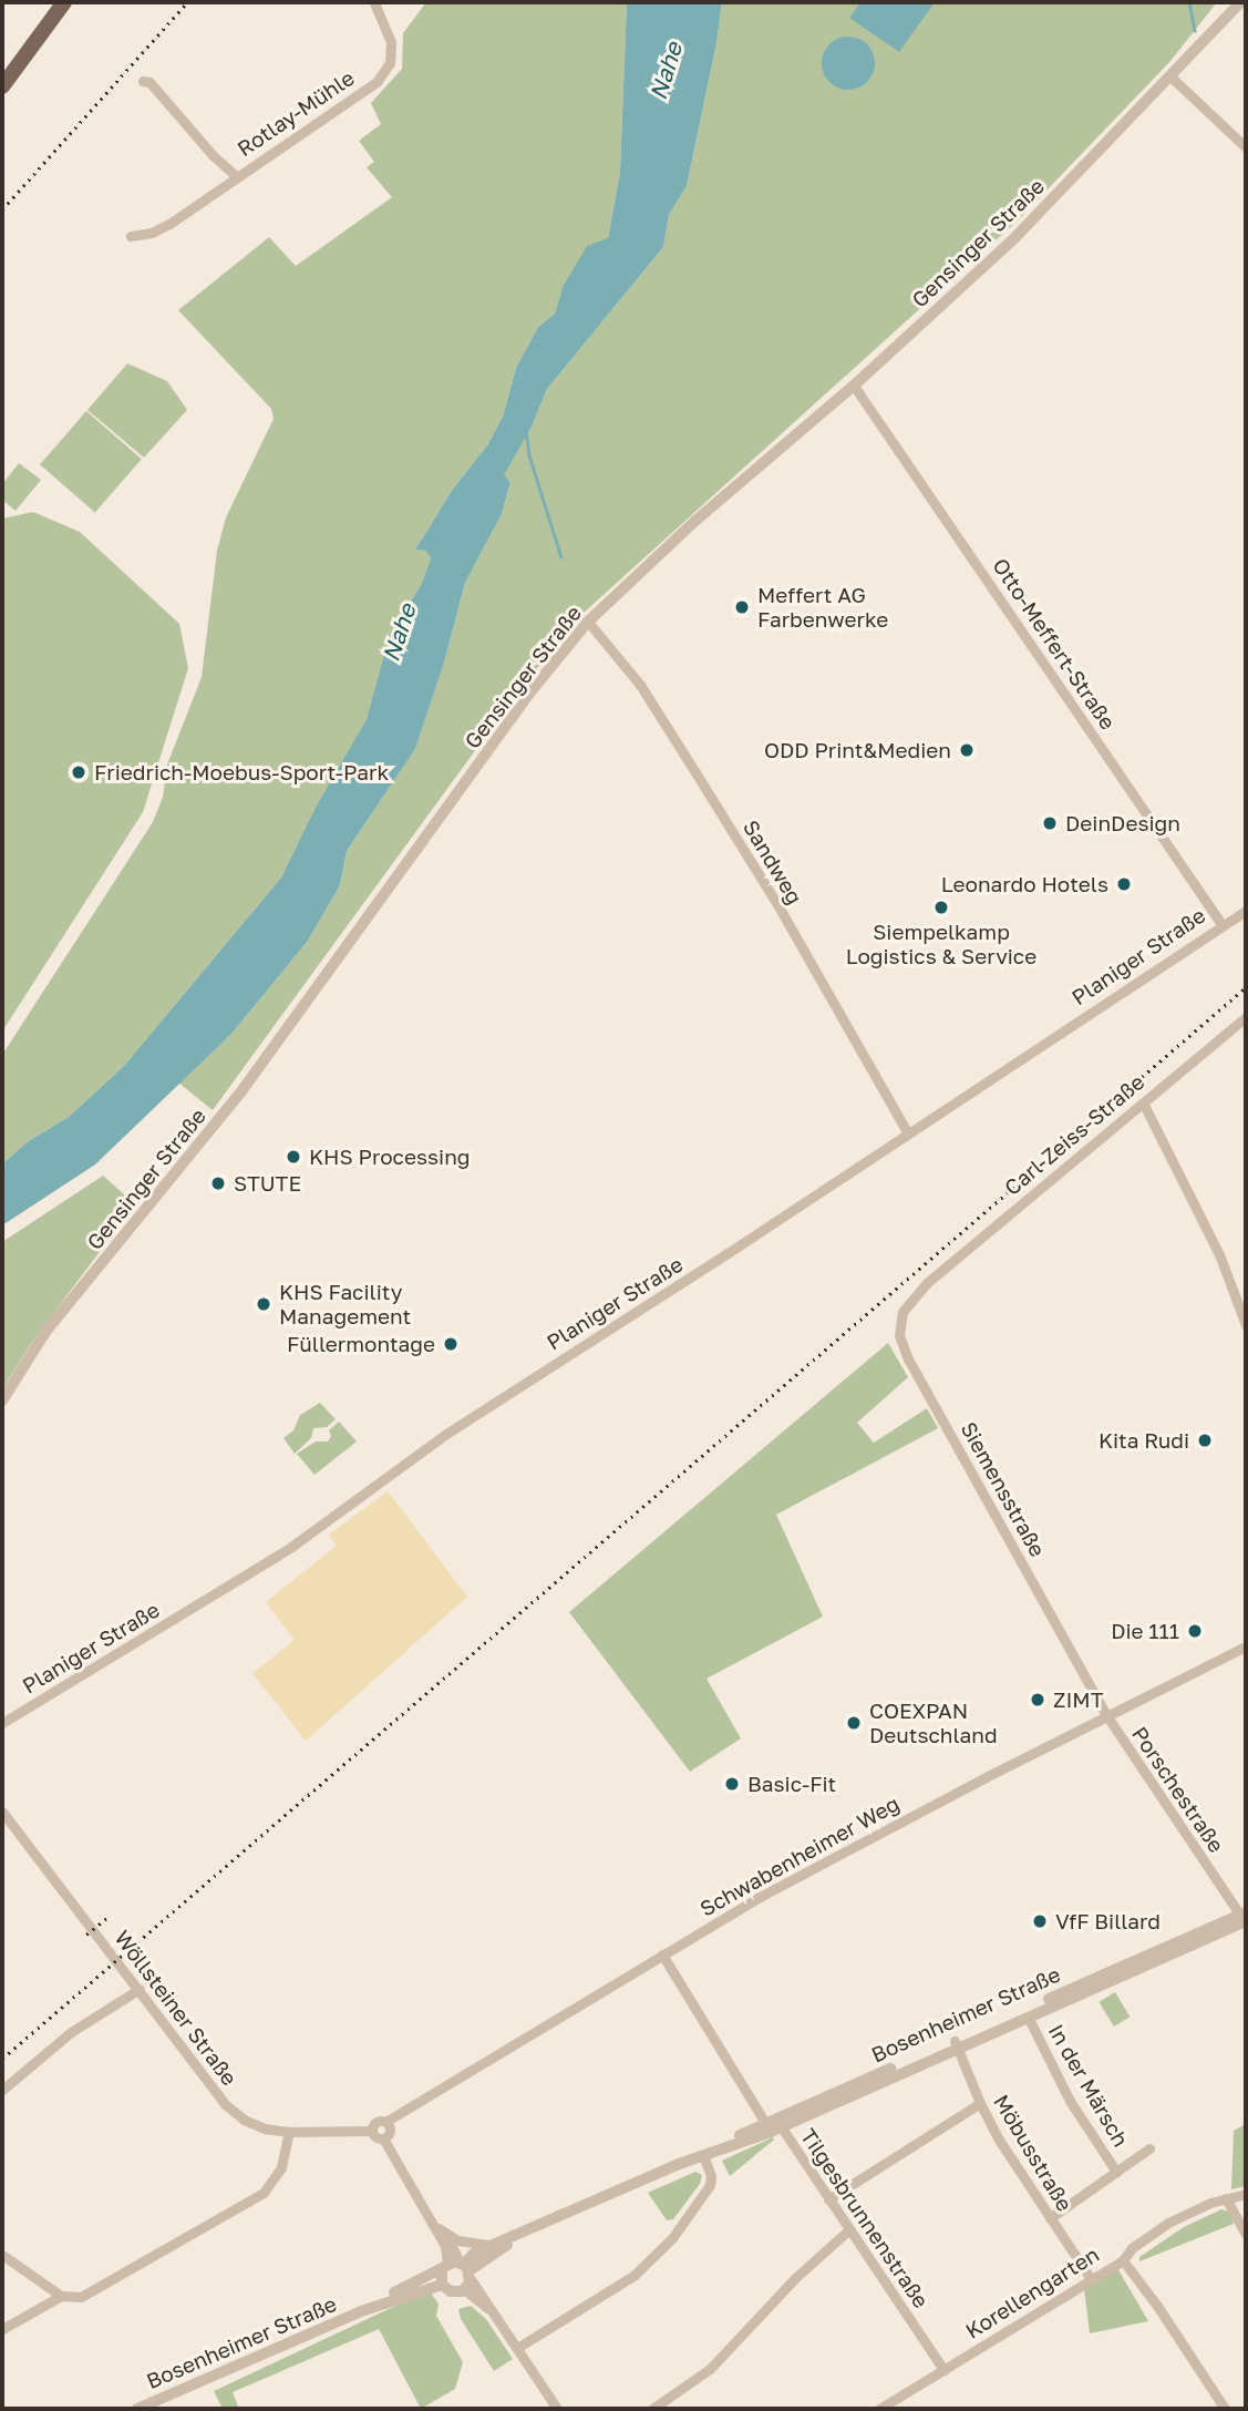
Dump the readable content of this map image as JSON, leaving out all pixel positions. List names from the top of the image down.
{
  "streets": {
    "street": [
      "Rotlay-Mühle",
      "Gensinger Straße",
      "Otto-Meffert-Straße",
      "Sandweg",
      "Planiger Straße",
      "Carl-Zeiss-Straße",
      "Siemensstraße",
      "Porschestraße",
      "Schwabenheimer Weg",
      "Wöllsteiner Straße",
      "Bosenheimer Straße",
      "In der Märsch",
      "Möbusstraße",
      "Tilgesbrunnenstraße",
      "Korellengarten"
    ]
  },
  "crossings": [
    ["Gensinger Straße", "Otto-Meffert-Straße"],
    ["Gensinger Straße", "Sandweg"],
    ["Otto-Meffert-Straße", "Planiger Straße"],
    ["Sandweg", "Planiger Straße"],
    ["Carl-Zeiss-Straße", "Siemensstraße"],
    ["Siemensstraße", "Porschestraße"],
    ["Siemensstraße", "Schwabenheimer Weg"],
    ["Porschestraße", "Schwabenheimer Weg"],
    ["Porschestraße", "Bosenheimer Straße"],
    ["Schwabenheimer Weg", "Wöllsteiner Straße"],
    ["Schwabenheimer Weg", "Tilgesbrunnenstraße"],
    ["Bosenheimer Straße", "In der Märsch"],
    ["Bosenheimer Straße", "Möbusstraße"],
    ["Bosenheimer Straße", "Tilgesbrunnenstraße"],
    ["In der Märsch", "Möbusstraße"],
    ["Möbusstraße", "Korellengarten"],
    ["Tilgesbrunnenstraße", "Korellengarten"]
  ],
  "water": ["Nahe"],
  "places": [
    "Meffert AG Farbenwerke",
    "ODD Print&Medien",
    "Friedrich-Moebus-Sport-Park",
    "DeinDesign",
    "Leonardo Hotels",
    "Siempelkamp Logistics & Service",
    "KHS Processing",
    "STUTE",
    "KHS Facility Management",
    "Füllermontage",
    "Kita Rudi",
    "Die 111",
    "ZIMT",
    "COEXPAN Deutschland",
    "Basic-Fit",
    "VfF Billard"
  ]
}
